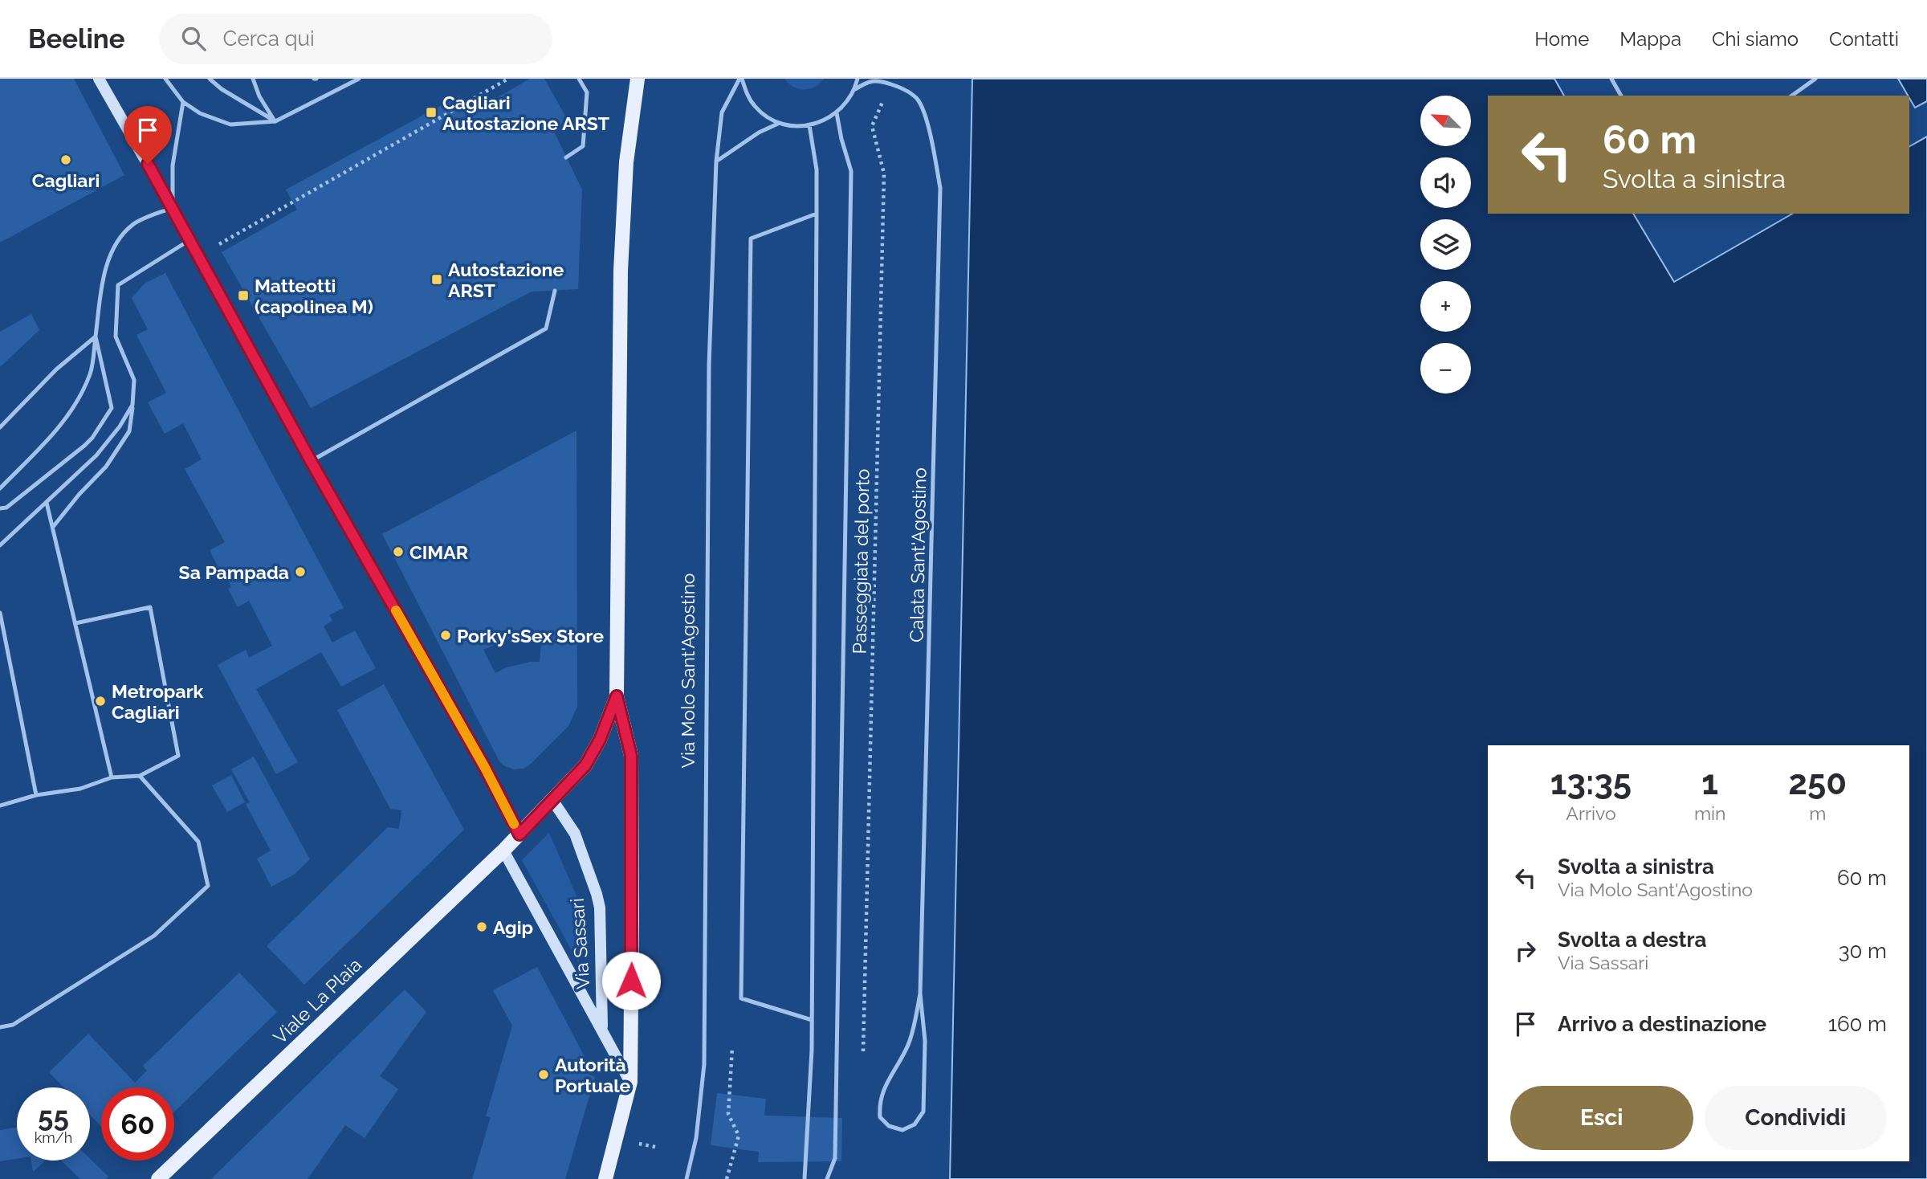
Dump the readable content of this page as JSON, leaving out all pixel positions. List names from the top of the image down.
{
  "streets": {
    "main road": ["Viale La Plaia"],
    "street": ["Via Sassari"],
    "lane": ["Calata Sant'Agostino", "Via Molo Sant'Agostino"],
    "path": ["Passeggiata del porto"]
  },
  "crossings": [
    ["Calata Sant'Agostino", "Passeggiata del porto"],
    ["Via Sassari", "Viale La Plaia"]
  ],
  "places": {
    "transit": ["Cagliari Autostazione ARST", "Autostazione ARST", "Matteotti (capolinea M)"],
    "other": [
      "Cagliari",
      "CIMAR",
      "Sa Pampada",
      "Porky'sSex Store",
      "Metropark Cagliari",
      "Agip",
      "Autorità Portuale"
    ]
  },
  "north": "top left",
  "page": {
    "header": "Beeline",
    "search": "Cerca qui",
    "nav": [
      "Home",
      "Mappa",
      "Chi siamo",
      "Contatti"
    ],
    "map_buttons": ["+", "−"],
    "turn": ["60 m", "Svolta a sinistra"],
    "eta": [
      "13:35",
      "Arrivo",
      "1",
      "min",
      "250",
      "m"
    ],
    "list": [
      {
        "name": "Svolta a sinistra",
        "note": "Via Molo Sant'Agostino",
        "value": "60 m"
      },
      {
        "name": "Svolta a destra",
        "note": "Via Sassari",
        "value": "30 m"
      },
      {
        "name": "Arrivo a destinazione",
        "value": "160 m"
      }
    ],
    "buttons": ["Esci", "Condividi"],
    "speed": "55 km/h",
    "limit": "60"
  }
}
